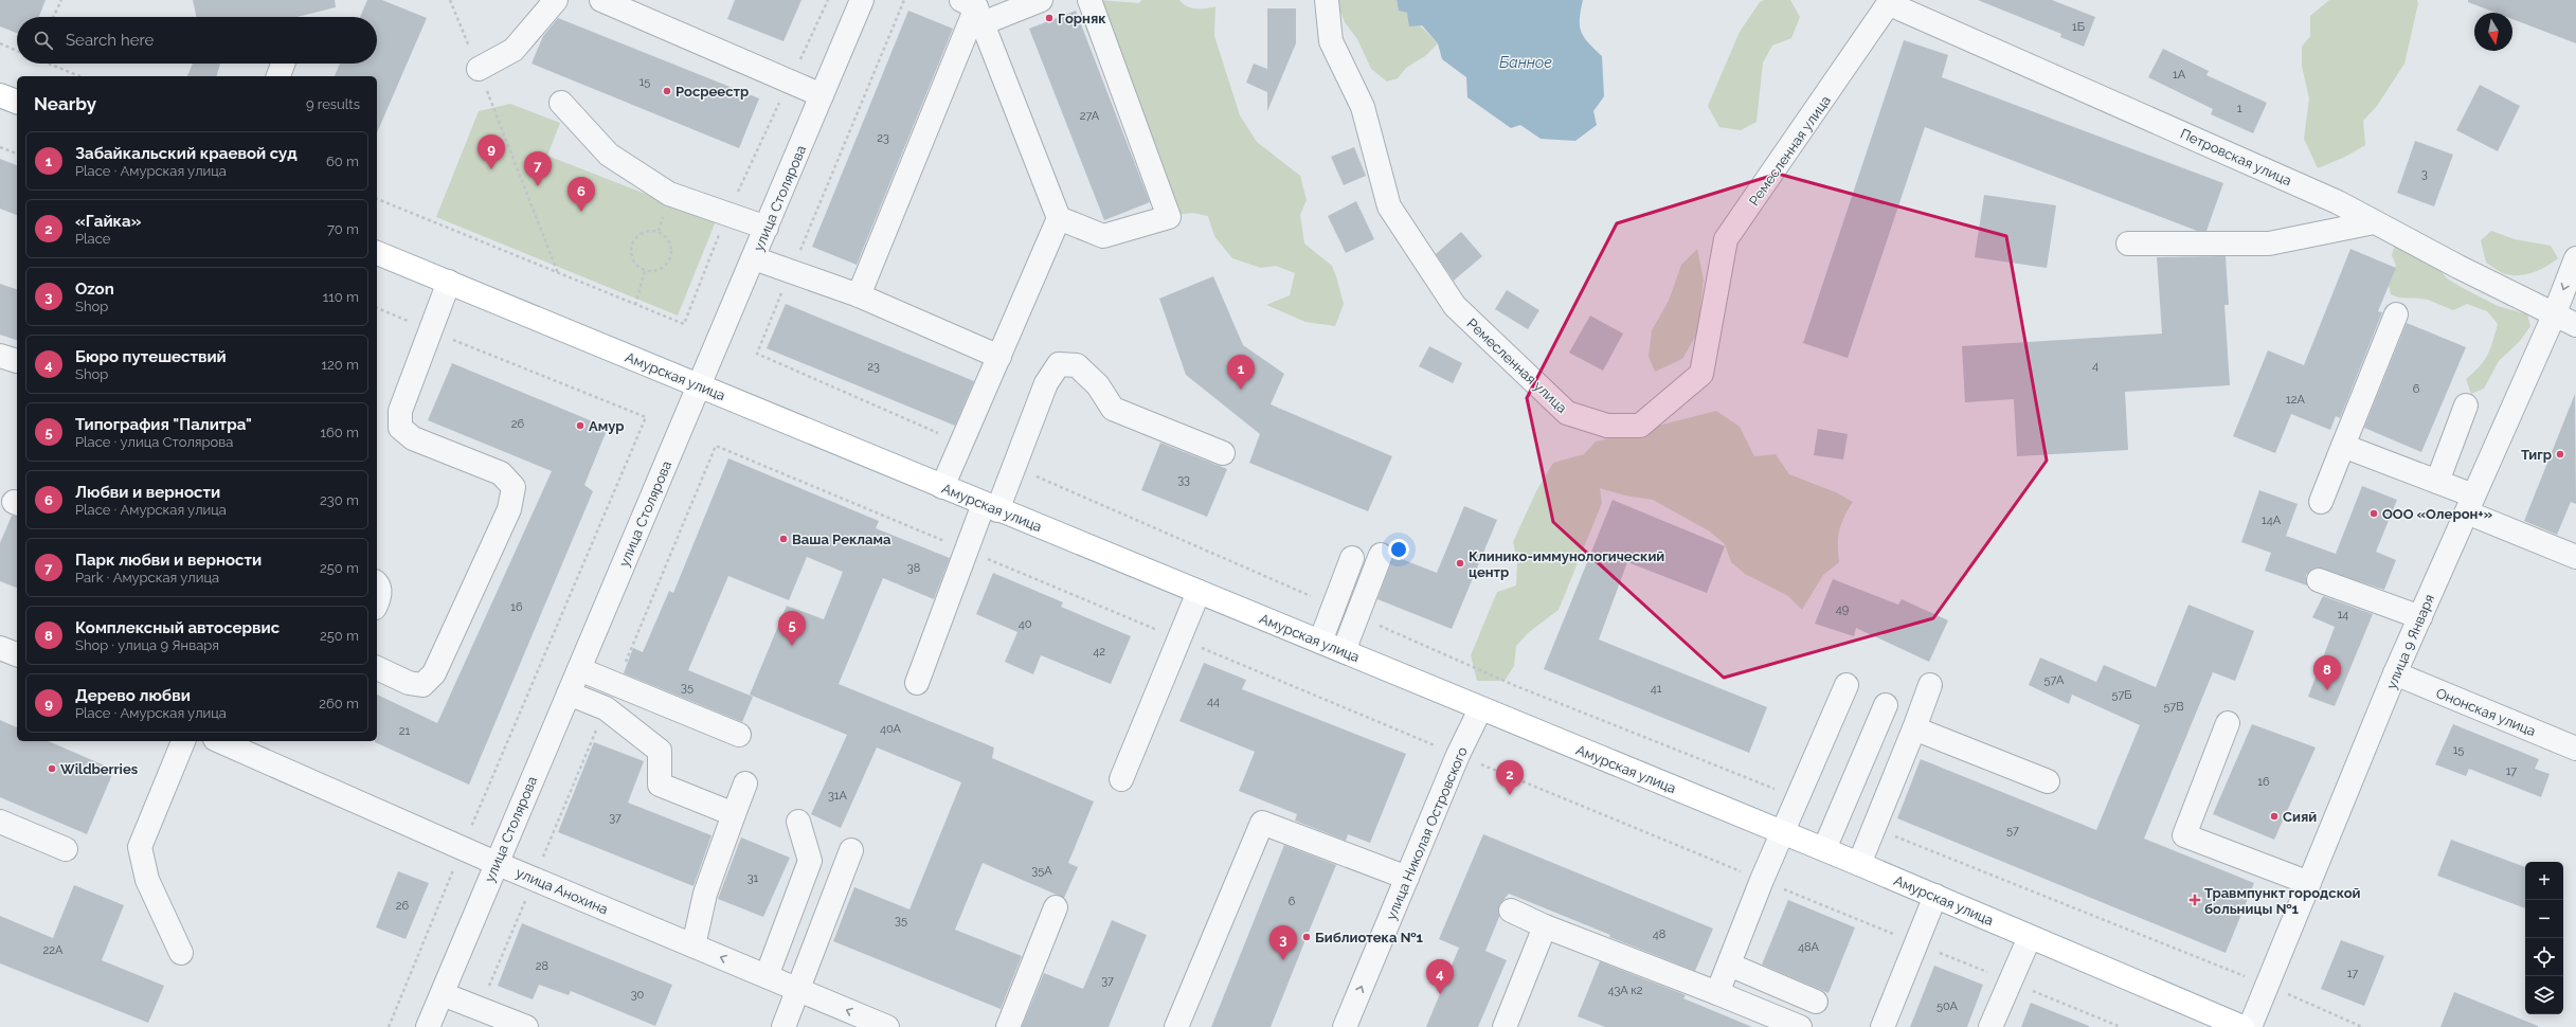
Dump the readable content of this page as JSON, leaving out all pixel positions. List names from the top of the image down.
{
  "streets": {
    "main road": ["Амурская улица"],
    "street": [
      "Ремесленная улица",
      "Петровская улица",
      "улица Столярова",
      "улица 9 Января",
      "Ононская улица",
      "улица Николая Островского",
      "улица Анохина"
    ]
  },
  "crossings": [
    ["Ремесленная улица", "Петровская улица"],
    ["Петровская улица", "улица 9 Января"],
    ["улица Столярова", "Амурская улица"],
    ["улица Столярова", "улица Анохина"],
    ["Амурская улица", "улица Николая Островского"],
    ["улица 9 Января", "Ононская улица"]
  ],
  "water": ["Банное"],
  "places": {
    "other": [
      "Горняк",
      "Росреестр",
      "Амур",
      "Тигр",
      "ООО «Олерон+»",
      "Ваша Реклама",
      "Клинико-иммунологический центр",
      "Wildberries",
      "Сияй",
      "Библиотека №1"
    ],
    "health": ["Травмпункт городской больницы №1"]
  },
  "house_numbers": [
    "1Б",
    "1А",
    "15",
    "1",
    "27А",
    "23",
    "3",
    "4",
    "23",
    "6",
    "12А",
    "26",
    "33",
    "14А",
    "38",
    "16",
    "49",
    "14",
    "40",
    "42",
    "57А",
    "35",
    "41",
    "57Б",
    "44",
    "57В",
    "40А",
    "21",
    "15",
    "17",
    "16",
    "31А",
    "37",
    "57",
    "35А",
    "31",
    "6",
    "26",
    "35",
    "48",
    "48А",
    "22А",
    "28",
    "17",
    "37",
    "43А к2",
    "30",
    "50А"
  ],
  "north": "bottom",
  "page": {
    "search": "Search here",
    "heading": ["Nearby", "9 results"],
    "list": [
      {
        "mark": "1",
        "name": "Забайкальский краевой суд",
        "note": "Place · Амурская улица",
        "value": "60 m"
      },
      {
        "mark": "2",
        "name": "«Гайка»",
        "note": "Place",
        "value": "70 m"
      },
      {
        "mark": "3",
        "name": "Ozon",
        "note": "Shop",
        "value": "110 m"
      },
      {
        "mark": "4",
        "name": "Бюро путешествий",
        "note": "Shop",
        "value": "120 m"
      },
      {
        "mark": "5",
        "name": "Типография \"Палитра\"",
        "note": "Place · улица Столярова",
        "value": "160 m"
      },
      {
        "mark": "6",
        "name": "Любви и верности",
        "note": "Place · Амурская улица",
        "value": "230 m"
      },
      {
        "mark": "7",
        "name": "Парк любви и верности",
        "note": "Park · Амурская улица",
        "value": "250 m"
      },
      {
        "mark": "8",
        "name": "Комплексный автосервис",
        "note": "Shop · улица 9 Января",
        "value": "250 m"
      },
      {
        "mark": "9",
        "name": "Дерево любви",
        "note": "Place · Амурская улица",
        "value": "260 m"
      }
    ],
    "pins": [
      "9",
      "7",
      "6",
      "1",
      "5",
      "8",
      "2",
      "3",
      "4"
    ],
    "map_buttons": ["+", "−"]
  }
}
